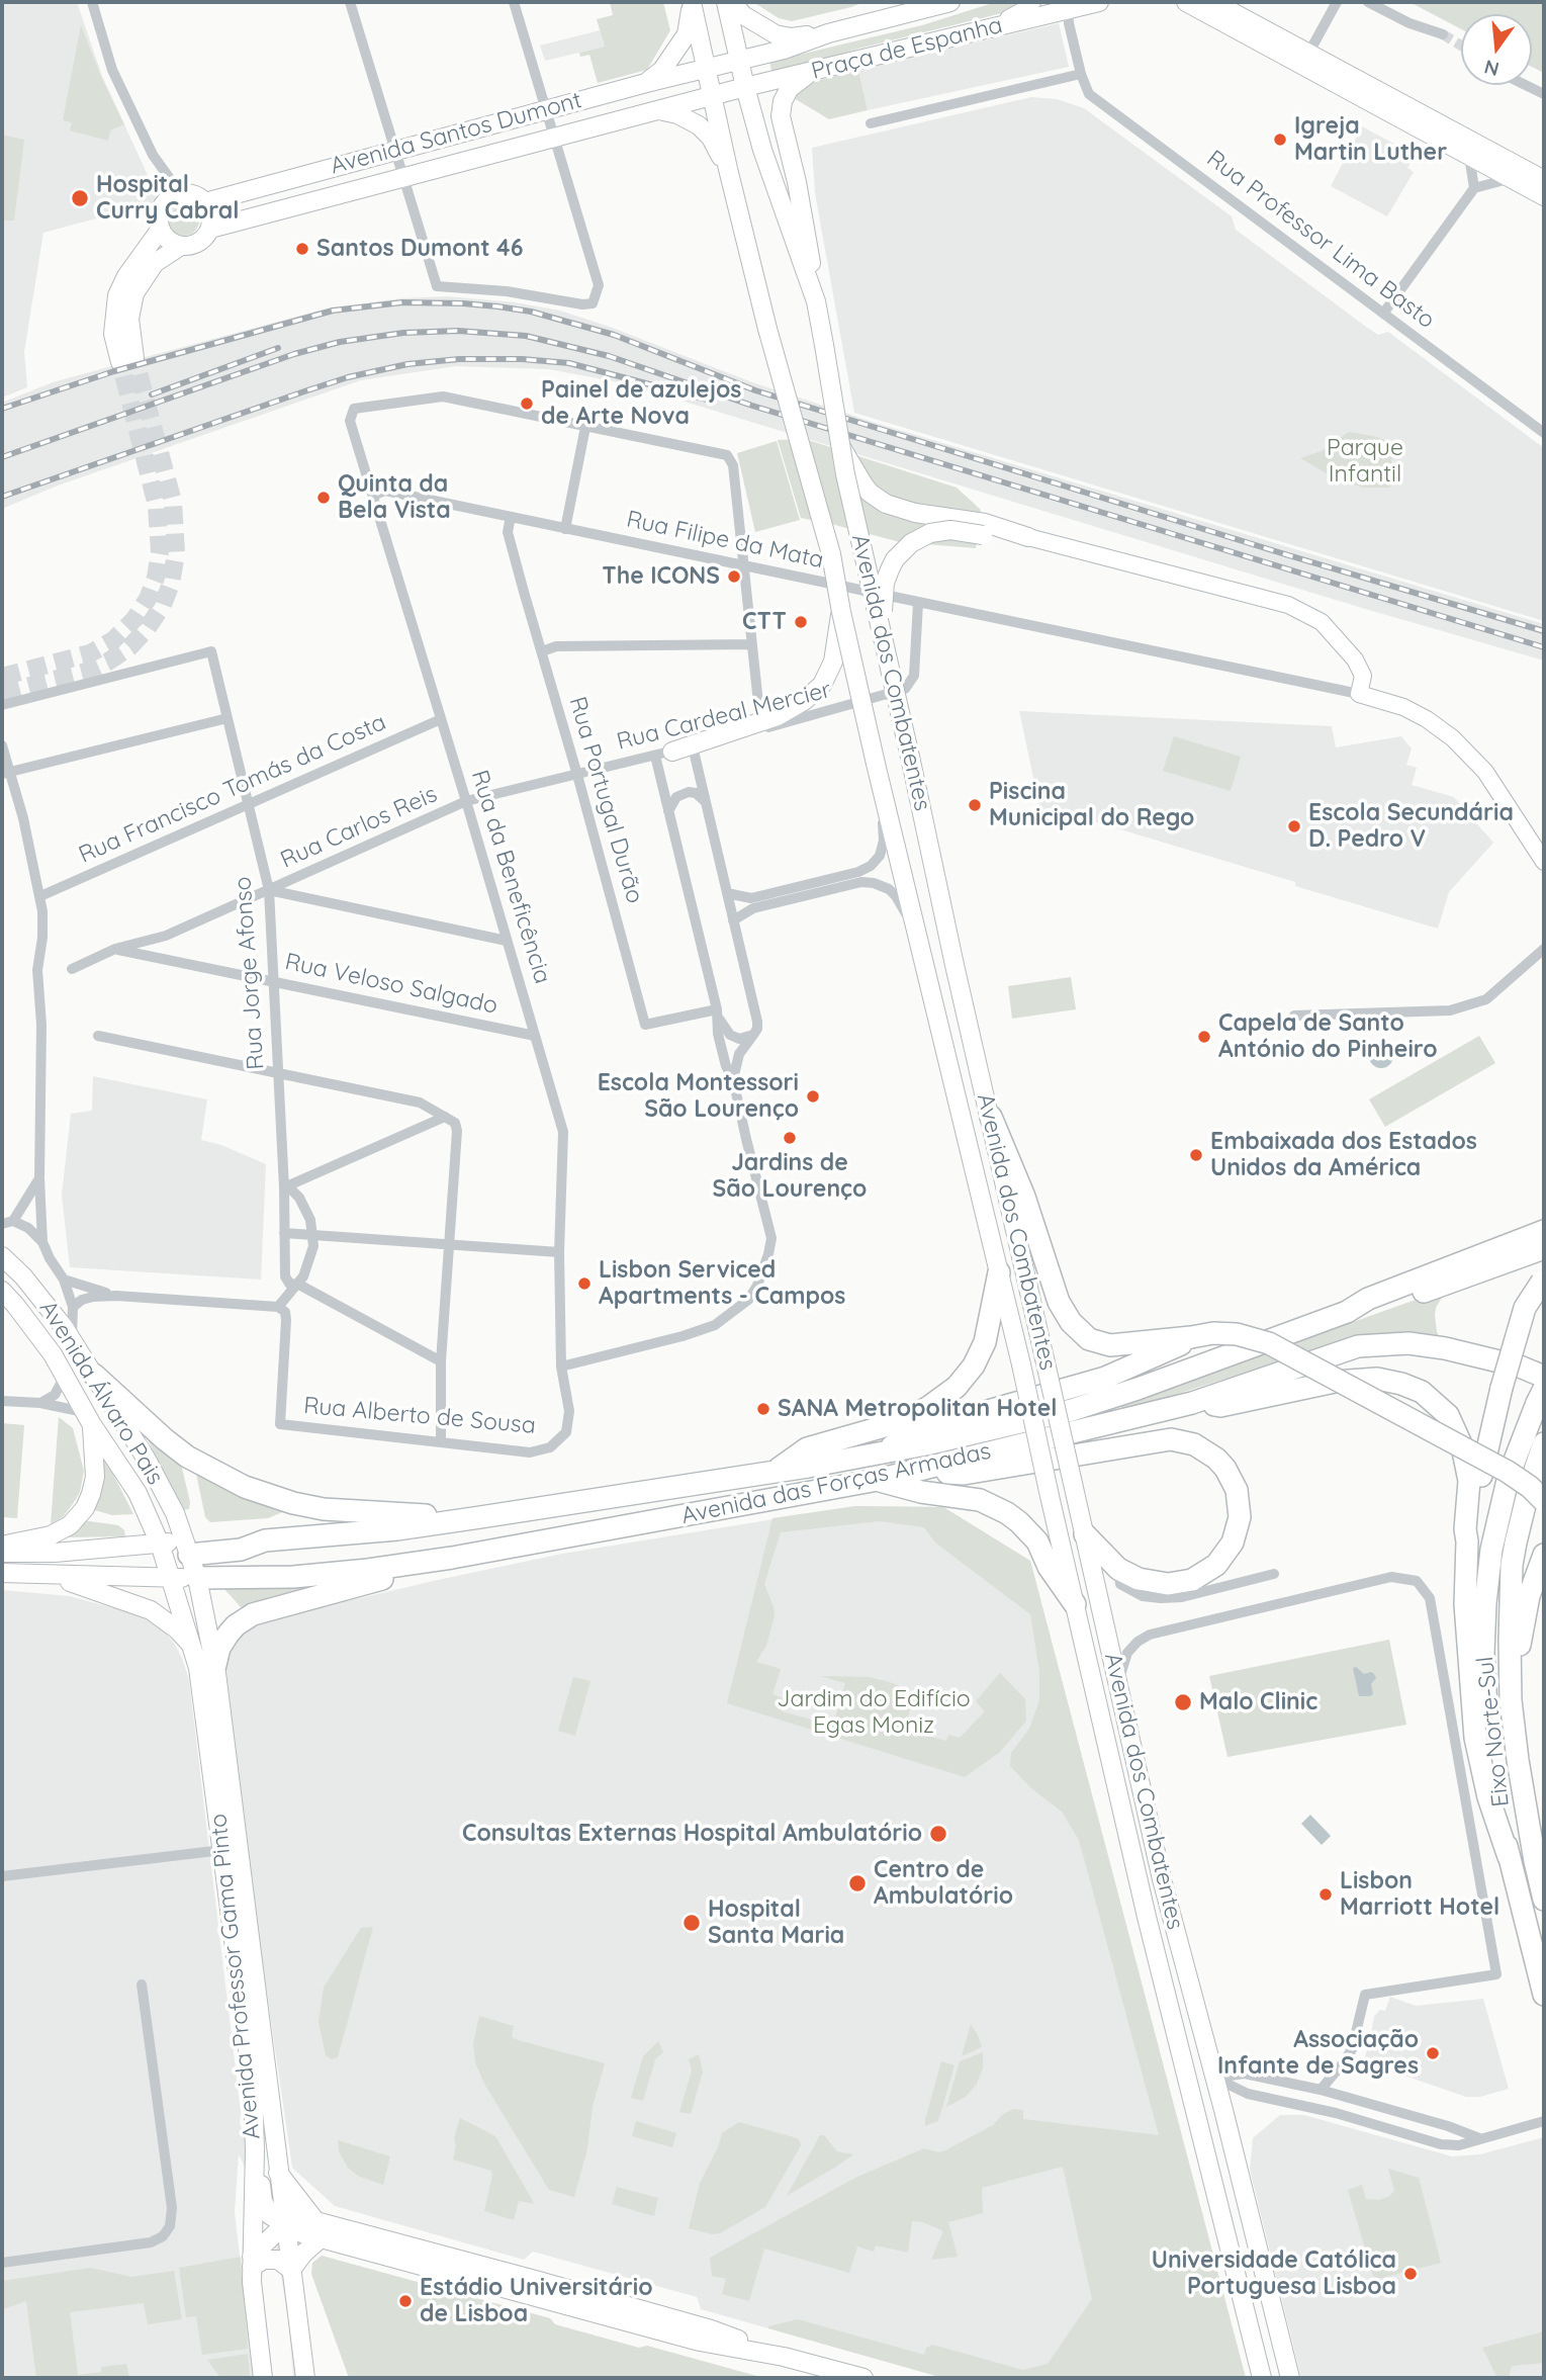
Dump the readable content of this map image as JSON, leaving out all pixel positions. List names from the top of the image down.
{
  "streets": {
    "highway": ["Avenida das Forças Armadas", "Eixo Norte-Sul"],
    "main road": [
      "Praça de Espanha",
      "Avenida Santos Dumont",
      "Avenida dos Combatentes",
      "Avenida Álvaro Pais",
      "Avenida Professor Gama Pinto"
    ],
    "street": [
      "Rua Professor Lima Basto",
      "Rua Filipe da Mata",
      "Rua Cardeal Mercier",
      "Rua Francisco Tomás da Costa",
      "Rua Portugal Durão",
      "Rua Carlos Reis",
      "Rua da Beneficência",
      "Rua Jorge Afonso",
      "Rua Veloso Salgado",
      "Rua Alberto de Sousa"
    ]
  },
  "crossings": [
    ["Praça de Espanha", "Avenida Santos Dumont"],
    ["Praça de Espanha", "Rua Professor Lima Basto"],
    ["Praça de Espanha", "Avenida dos Combatentes"],
    ["Avenida Santos Dumont", "Avenida dos Combatentes"],
    ["Rua Filipe da Mata", "Rua Cardeal Mercier"],
    ["Rua Filipe da Mata", "Rua Portugal Durão"],
    ["Rua Filipe da Mata", "Rua da Beneficência"],
    ["Rua Cardeal Mercier", "Rua Portugal Durão"],
    ["Rua Cardeal Mercier", "Rua Carlos Reis"],
    ["Rua Cardeal Mercier", "Rua da Beneficência"],
    ["Rua Francisco Tomás da Costa", "Rua da Beneficência"],
    ["Rua Francisco Tomás da Costa", "Rua Jorge Afonso"],
    ["Rua Carlos Reis", "Rua da Beneficência"],
    ["Rua Carlos Reis", "Rua Jorge Afonso"],
    ["Rua Carlos Reis", "Rua Veloso Salgado"],
    ["Rua da Beneficência", "Rua Veloso Salgado"],
    ["Rua da Beneficência", "Rua Alberto de Sousa"],
    ["Rua Jorge Afonso", "Rua Veloso Salgado"],
    ["Avenida Álvaro Pais", "Avenida das Forças Armadas"],
    ["Avenida Álvaro Pais", "Avenida Professor Gama Pinto"],
    ["Avenida das Forças Armadas", "Avenida Professor Gama Pinto"]
  ],
  "parks": ["Parque Infantil", "Jardim do Edifício Egas Moniz"],
  "places": [
    "Igreja Martin Luther",
    "Hospital Curry Cabral",
    "Santos Dumont 46",
    "Painel de azulejos de Arte Nova",
    "Quinta da Bela Vista",
    "The ICONS",
    "CTT",
    "Piscina Municipal do Rego",
    "Escola Secundária D. Pedro V",
    "Capela de Santo António do Pinheiro",
    "Escola Montessori São Lourenço",
    "Jardins de São Lourenço",
    "Embaixada dos Estados Unidos da América",
    "Lisbon Serviced Apartments - Campos",
    "SANA Metropolitan Hotel",
    "Malo Clinic",
    "Consultas Externas Hospital Ambulatório",
    "Centro de Ambulatório",
    "Lisbon Marriott Hotel",
    "Hospital Santa Maria",
    "Associação Infante de Sagres",
    "Universidade Católica Portuguesa Lisboa",
    "Estádio Universitário de Lisboa"
  ],
  "north": "bottom"
}
